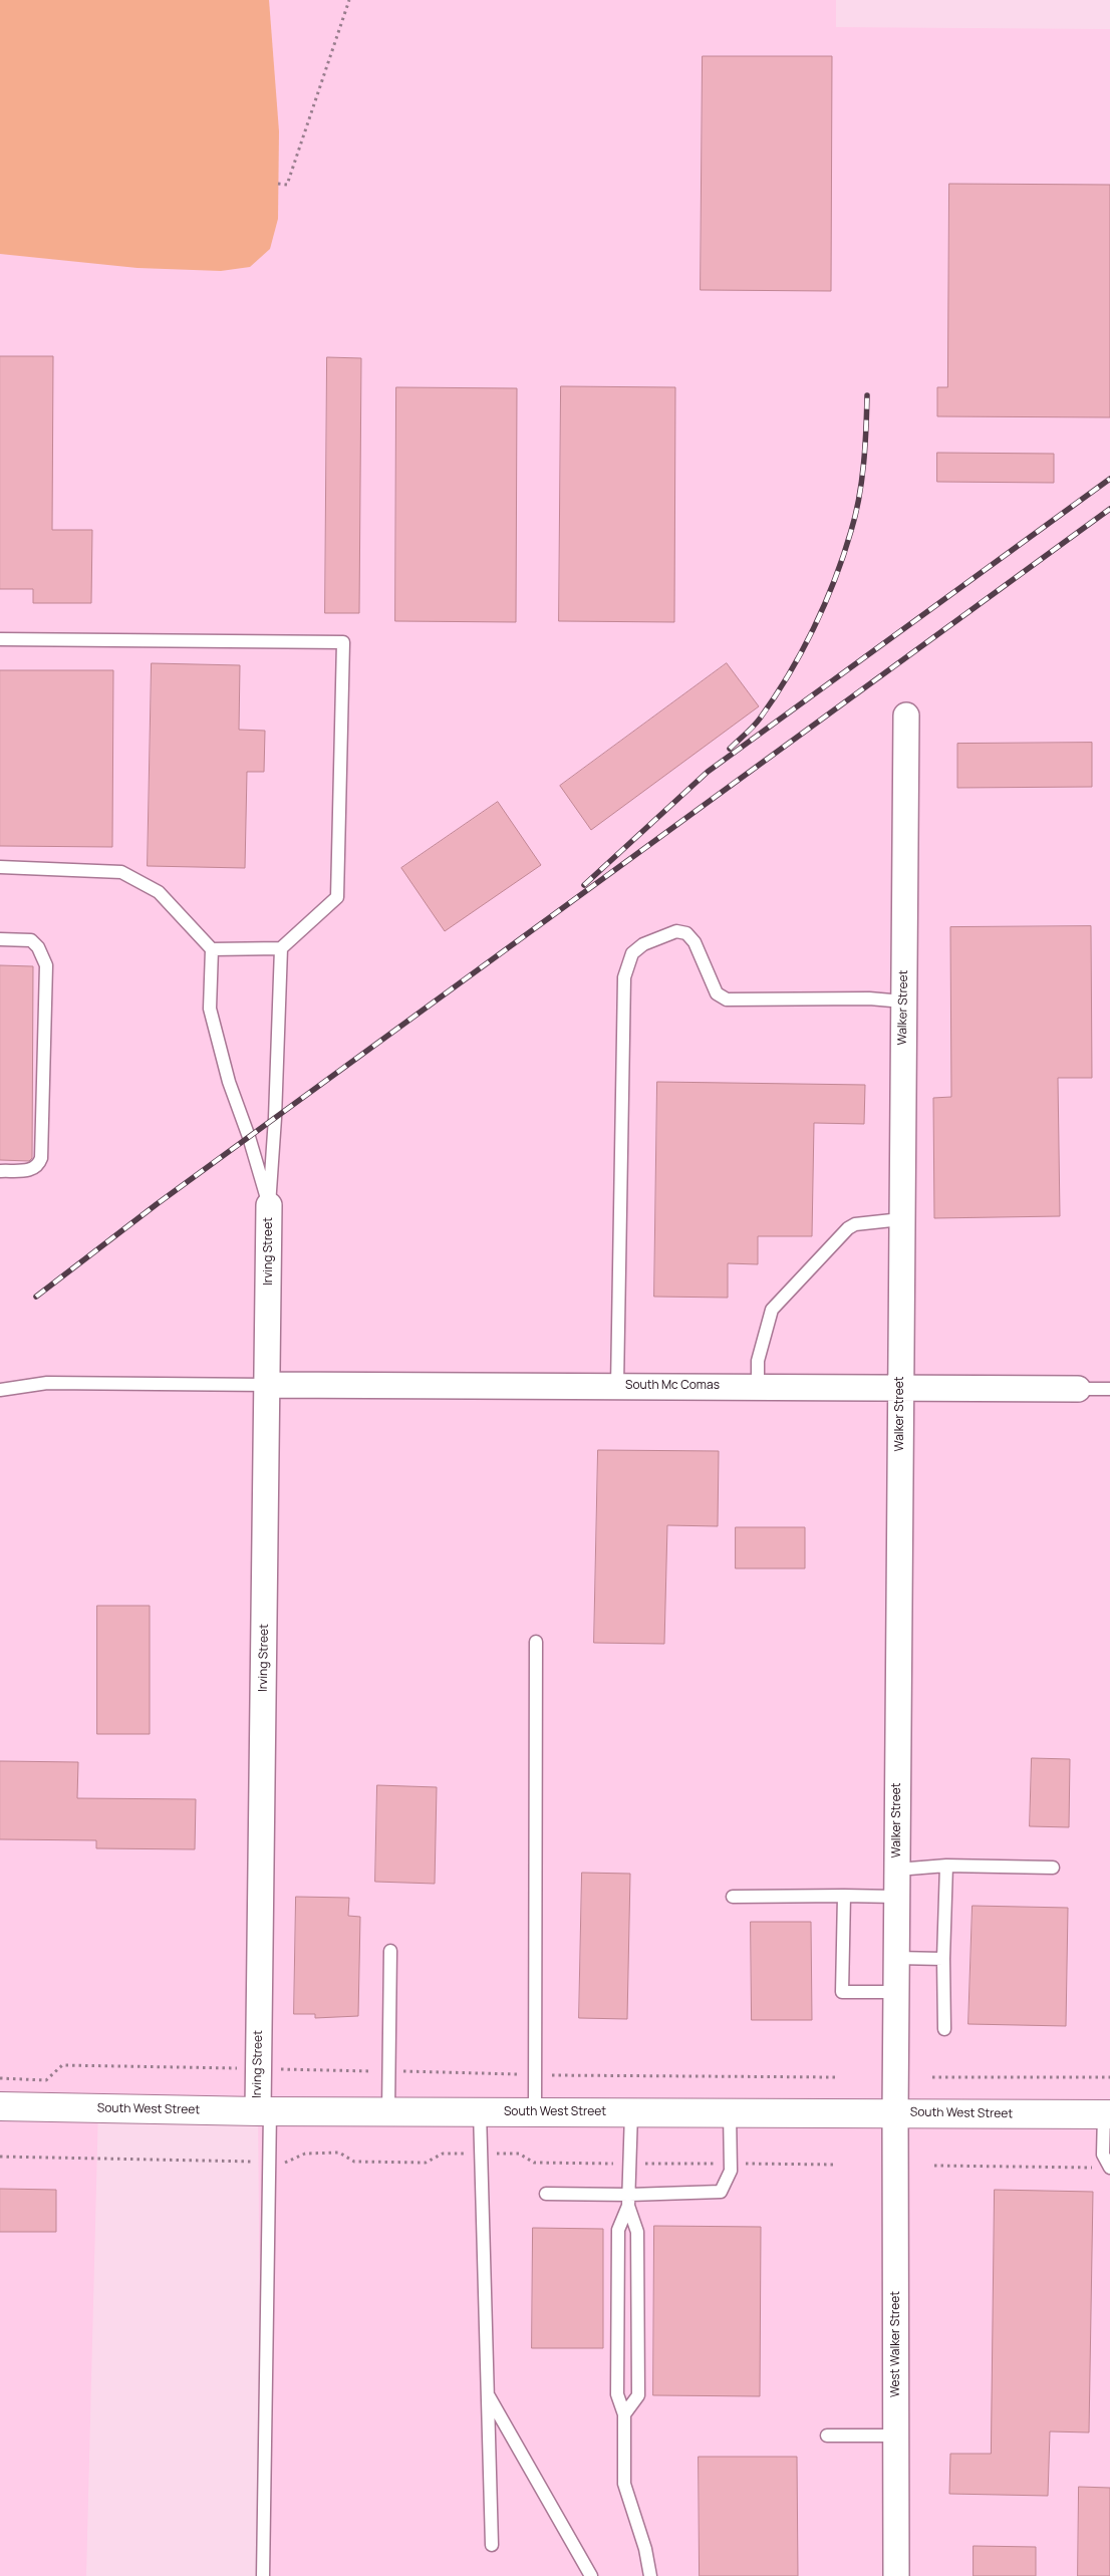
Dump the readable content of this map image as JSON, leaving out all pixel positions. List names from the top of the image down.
{
  "streets": {
    "main road": ["South West Street"],
    "street": [
      "Walker Street",
      "Irving Street",
      "South Mc Comas",
      "West Walker Street"
    ]
  },
  "crossings": [
    ["Walker Street", "South Mc Comas"],
    ["Walker Street", "South West Street"],
    ["Walker Street", "West Walker Street"],
    ["Irving Street", "South Mc Comas"],
    ["Irving Street", "South West Street"],
    ["South West Street", "West Walker Street"]
  ]
}
